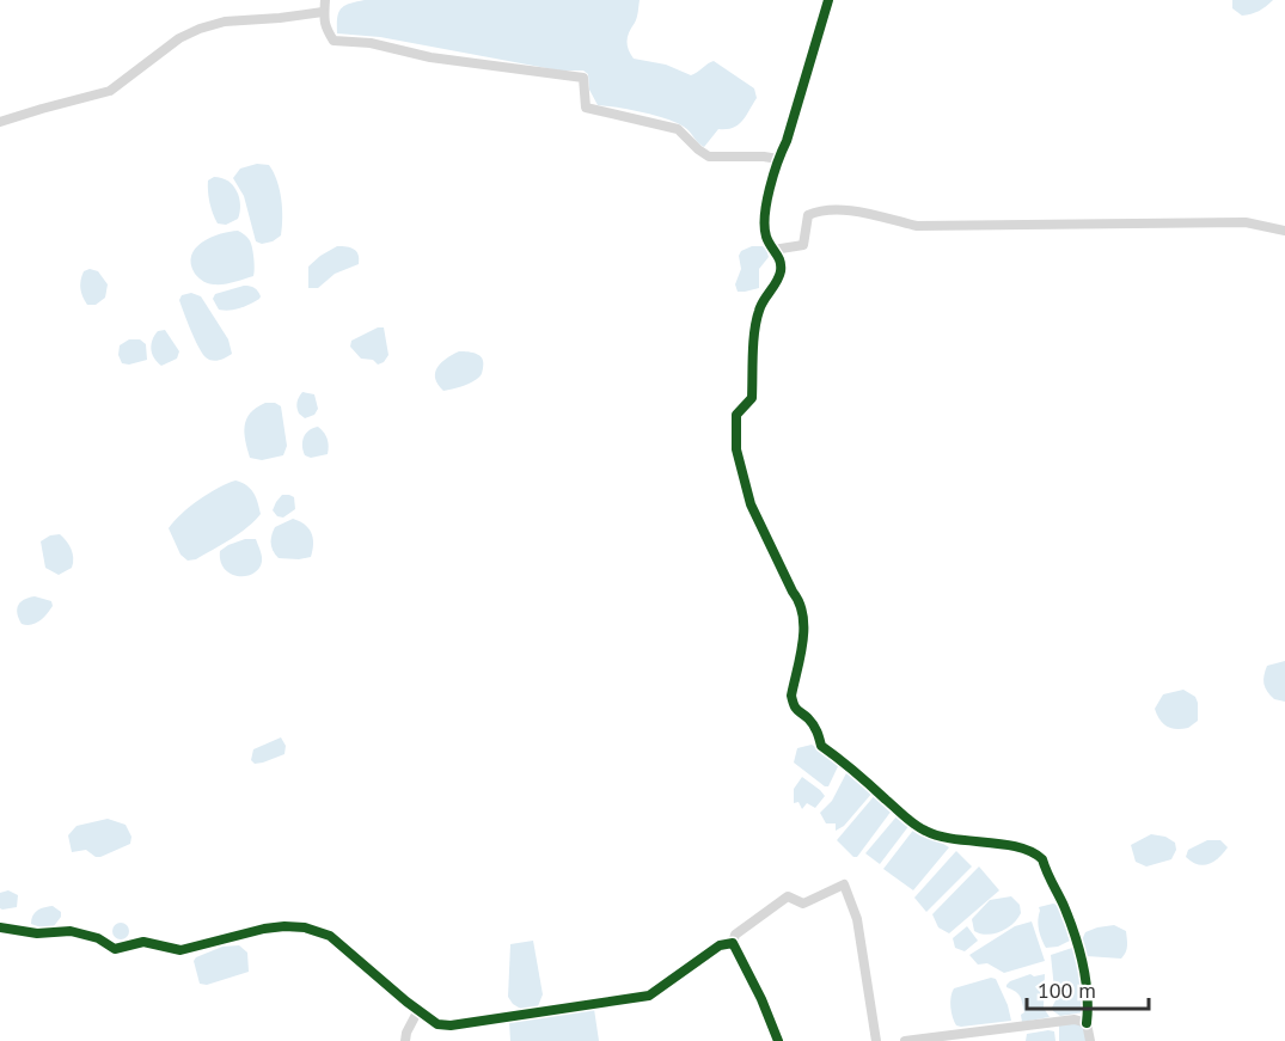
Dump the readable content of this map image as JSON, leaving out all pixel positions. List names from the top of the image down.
{
  "scale_bar": "100 m"
}
